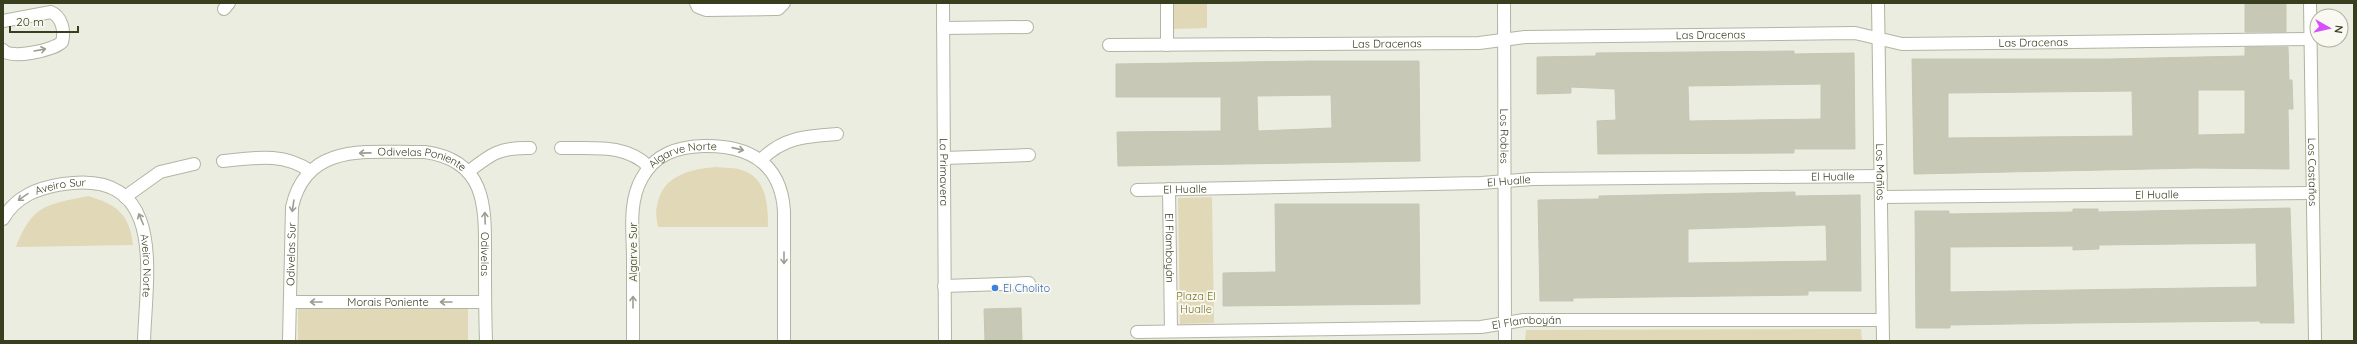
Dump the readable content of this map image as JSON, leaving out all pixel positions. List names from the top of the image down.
{
  "streets": {
    "street": [
      "Las Dracenas",
      "Los Robles",
      "Algarve Norte",
      "Odivelas Poniente",
      "La Primavera",
      "Los Mañíos",
      "Los Castaños",
      "El Hualle",
      "Aveiro Sur",
      "El Flamboyán",
      "Algarve Sur",
      "Odivelas Sur",
      "Odivelas",
      "Aveiro Norte",
      "Morais Poniente"
    ]
  },
  "crossings": [
    ["Las Dracenas", "Los Robles"],
    ["Las Dracenas", "Los Mañíos"],
    ["Los Robles", "El Hualle"],
    ["Los Robles", "El Flamboyán"],
    ["Algarve Norte", "Algarve Sur"],
    ["Odivelas Poniente", "Odivelas Sur"],
    ["Odivelas Poniente", "Odivelas"],
    ["Los Mañíos", "El Hualle"],
    ["Los Mañíos", "El Flamboyán"],
    ["Los Castaños", "El Hualle"],
    ["El Hualle", "El Flamboyán"],
    ["Aveiro Sur", "Aveiro Norte"],
    ["Odivelas Sur", "Morais Poniente"],
    ["Odivelas", "Morais Poniente"]
  ],
  "one_way": [
    "Odivelas Poniente",
    "Aveiro Sur",
    "Algarve Sur",
    "Odivelas Sur",
    "Odivelas",
    "Aveiro Norte",
    "Morais Poniente"
  ],
  "parks": ["Plaza El Hualle"],
  "places": ["El Cholito"],
  "scale_bar": "20 m",
  "north": "right"
}
